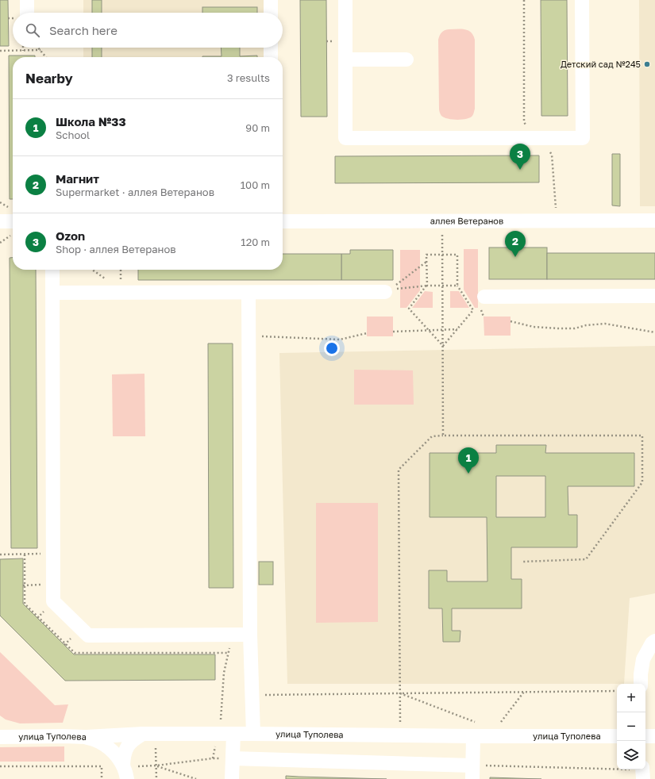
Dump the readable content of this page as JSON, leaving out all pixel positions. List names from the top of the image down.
{
  "streets": {
    "street": ["аллея Ветеранов", "улица Туполева"]
  },
  "places": ["Детский сад №245"],
  "page": {
    "search": "Search here",
    "heading": ["Nearby", "3 results"],
    "list": [
      {
        "mark": "1",
        "name": "Школа №33",
        "note": "School",
        "value": "90 m"
      },
      {
        "mark": "2",
        "name": "Магнит",
        "note": "Supermarket · аллея Ветеранов",
        "value": "100 m"
      },
      {
        "mark": "3",
        "name": "Ozon",
        "note": "Shop · аллея Ветеранов",
        "value": "120 m"
      }
    ],
    "pins": ["3", "2", "1"],
    "map_buttons": ["+", "−"]
  }
}
